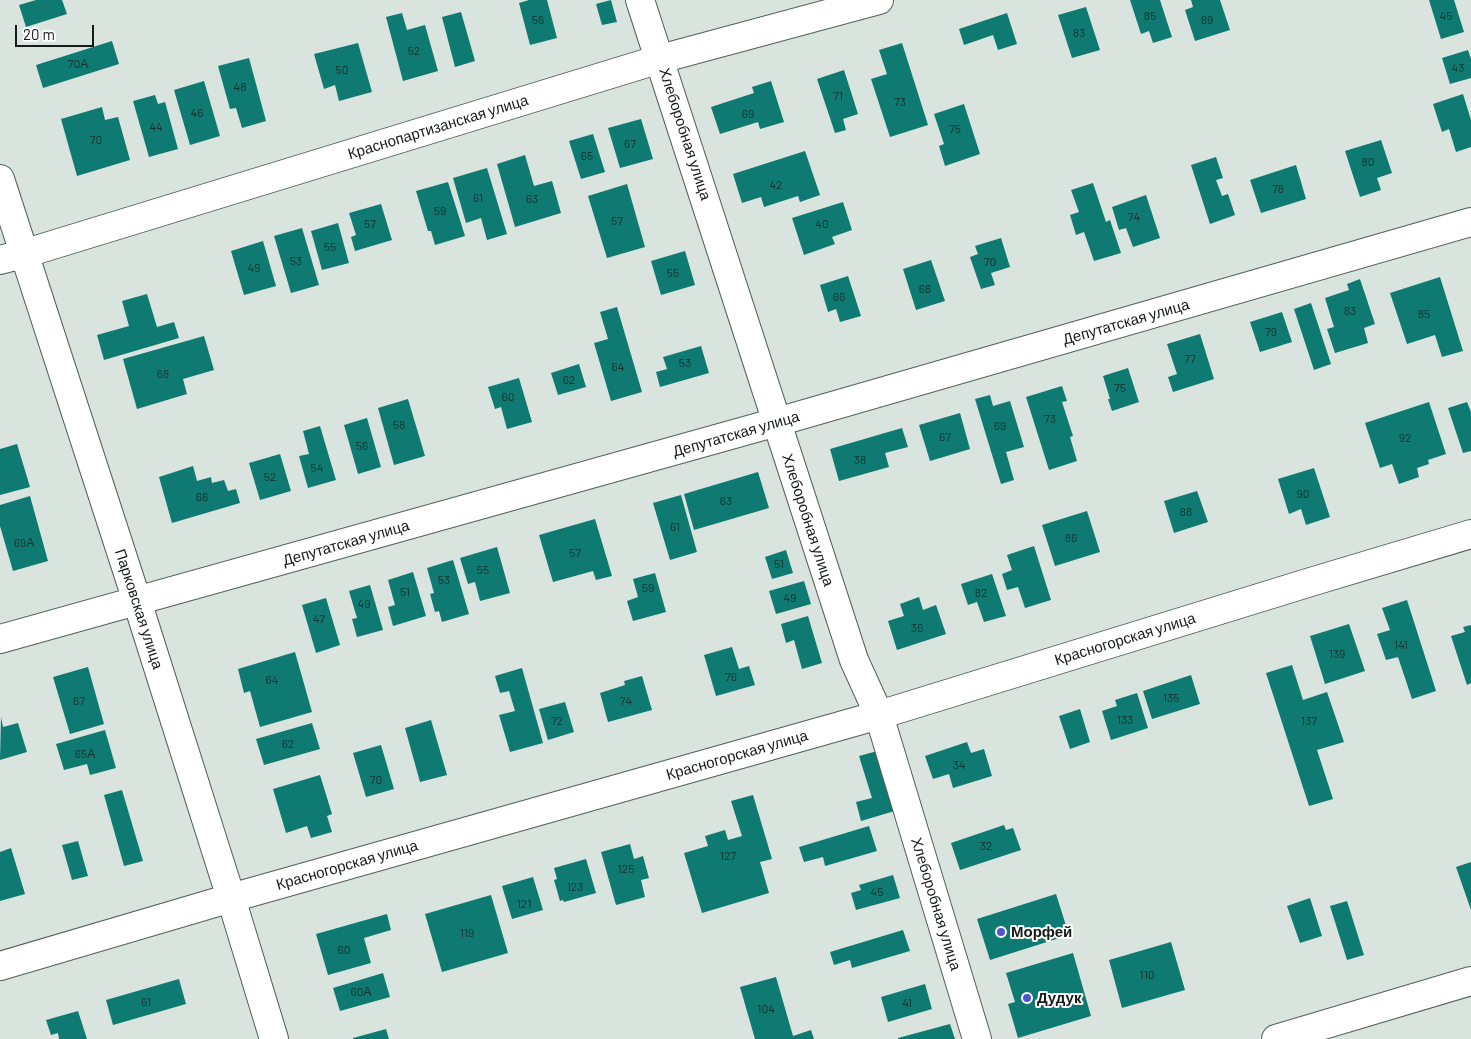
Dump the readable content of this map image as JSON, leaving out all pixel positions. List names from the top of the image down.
{
  "streets": {
    "street": [
      "Краснопартизанская улица",
      "Хлеборобная улица",
      "Депутатская улица",
      "Парковская улица",
      "Красногорская улица"
    ]
  },
  "crossings": [
    ["Краснопартизанская улица", "Хлеборобная улица"],
    ["Краснопартизанская улица", "Парковская улица"],
    ["Хлеборобная улица", "Депутатская улица"],
    ["Хлеборобная улица", "Красногорская улица"],
    ["Депутатская улица", "Парковская улица"],
    ["Парковская улица", "Красногорская улица"]
  ],
  "places": ["Морфей", "Дудук"],
  "house_numbers": [
    "85",
    "45",
    "56",
    "89",
    "83",
    "52",
    "70А",
    "43",
    "50",
    "48",
    "71",
    "73",
    "46",
    "69",
    "44",
    "75",
    "70",
    "67",
    "65",
    "80",
    "42",
    "78",
    "61",
    "63",
    "59",
    "74",
    "57",
    "57",
    "40",
    "55",
    "53",
    "70",
    "49",
    "55",
    "68",
    "66",
    "83",
    "85",
    "79",
    "77",
    "53",
    "64",
    "68",
    "62",
    "75",
    "60",
    "73",
    "58",
    "69",
    "67",
    "92",
    "56",
    "38",
    "54",
    "52",
    "90",
    "66",
    "63",
    "88",
    "61",
    "86",
    "69А",
    "57",
    "51",
    "55",
    "53",
    "59",
    "51",
    "82",
    "49",
    "49",
    "47",
    "36",
    "141",
    "139",
    "76",
    "64",
    "135",
    "67",
    "74",
    "133",
    "72",
    "137",
    "62",
    "65А",
    "34",
    "70",
    "32",
    "127",
    "125",
    "123",
    "45",
    "121",
    "119",
    "60",
    "110",
    "60А",
    "61",
    "41",
    "104"
  ],
  "scale_bar": "20 m"
}
